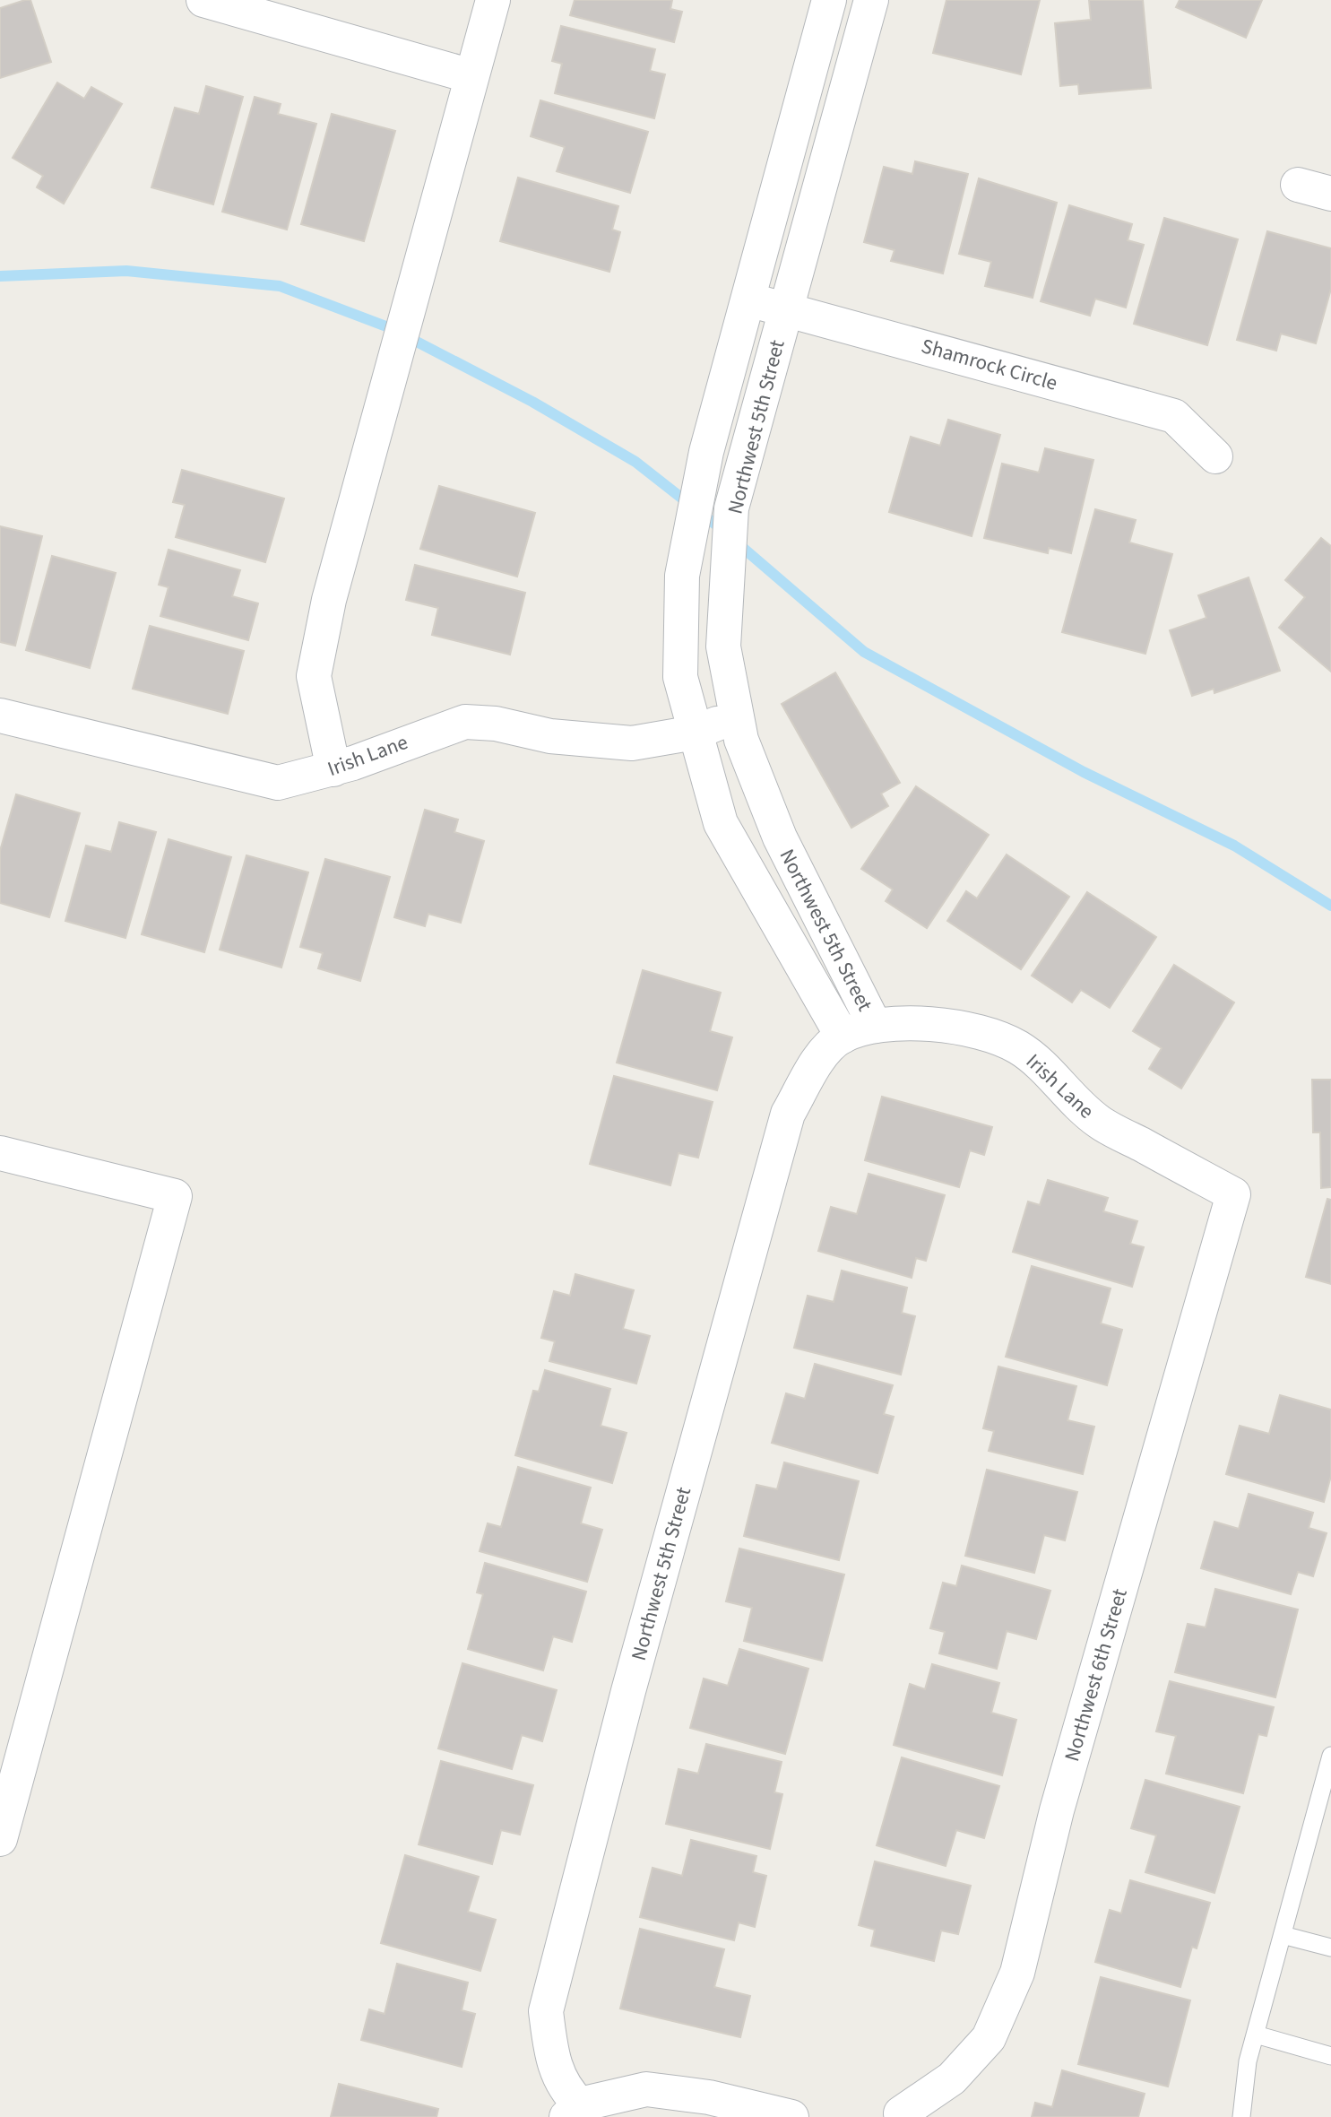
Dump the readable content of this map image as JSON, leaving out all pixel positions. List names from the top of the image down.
{
  "streets": {
    "street": [
      "Shamrock Circle",
      "Northwest 5th Street",
      "Irish Lane",
      "Northwest 6th Street"
    ]
  },
  "crossings": [
    ["Shamrock Circle", "Northwest 5th Street"],
    ["Northwest 5th Street", "Irish Lane"],
    ["Irish Lane", "Northwest 6th Street"]
  ]
}
